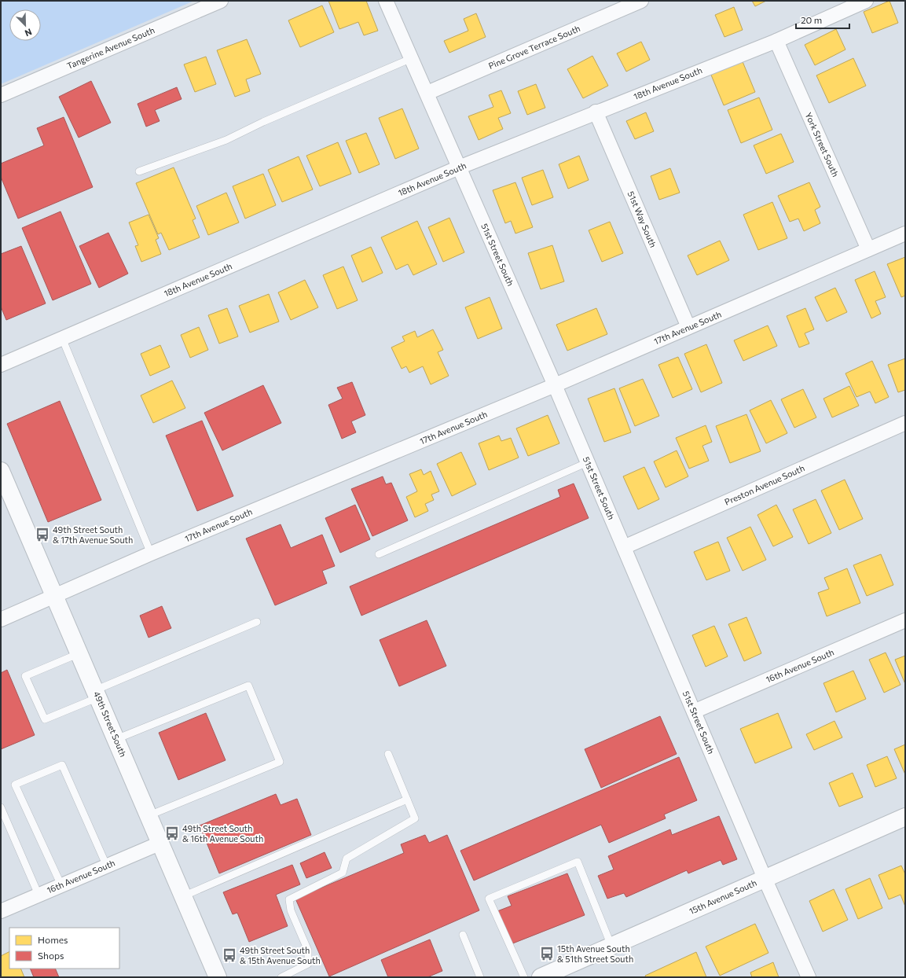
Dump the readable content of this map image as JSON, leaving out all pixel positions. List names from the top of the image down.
{
  "streets": {
    "main road": ["49th Street South", "15th Avenue South"],
    "street": [
      "Pine Grove Terrace South",
      "Tangerine Avenue South",
      "18th Avenue South",
      "York Street South",
      "51st Way South",
      "51st Street South",
      "17th Avenue South",
      "Preston Avenue South",
      "16th Avenue South"
    ]
  },
  "crossings": [
    ["Pine Grove Terrace South", "51st Street South"],
    ["18th Avenue South", "York Street South"],
    ["18th Avenue South", "51st Way South"],
    ["18th Avenue South", "51st Street South"],
    ["York Street South", "17th Avenue South"],
    ["51st Way South", "17th Avenue South"],
    ["51st Street South", "17th Avenue South"],
    ["51st Street South", "Preston Avenue South"],
    ["51st Street South", "16th Avenue South"],
    ["51st Street South", "15th Avenue South"],
    ["17th Avenue South", "49th Street South"],
    ["16th Avenue South", "49th Street South"]
  ],
  "places": {
    "bus stop": [
      "49th Street South & 17th Avenue South",
      "49th Street South & 16th Avenue South",
      "15th Avenue South & 51th Street South",
      "49th Street South & 15th Avenue South"
    ]
  },
  "legend": ["Homes", "Shops"],
  "scale_bar": "20 m",
  "north": "bottom right"
}
